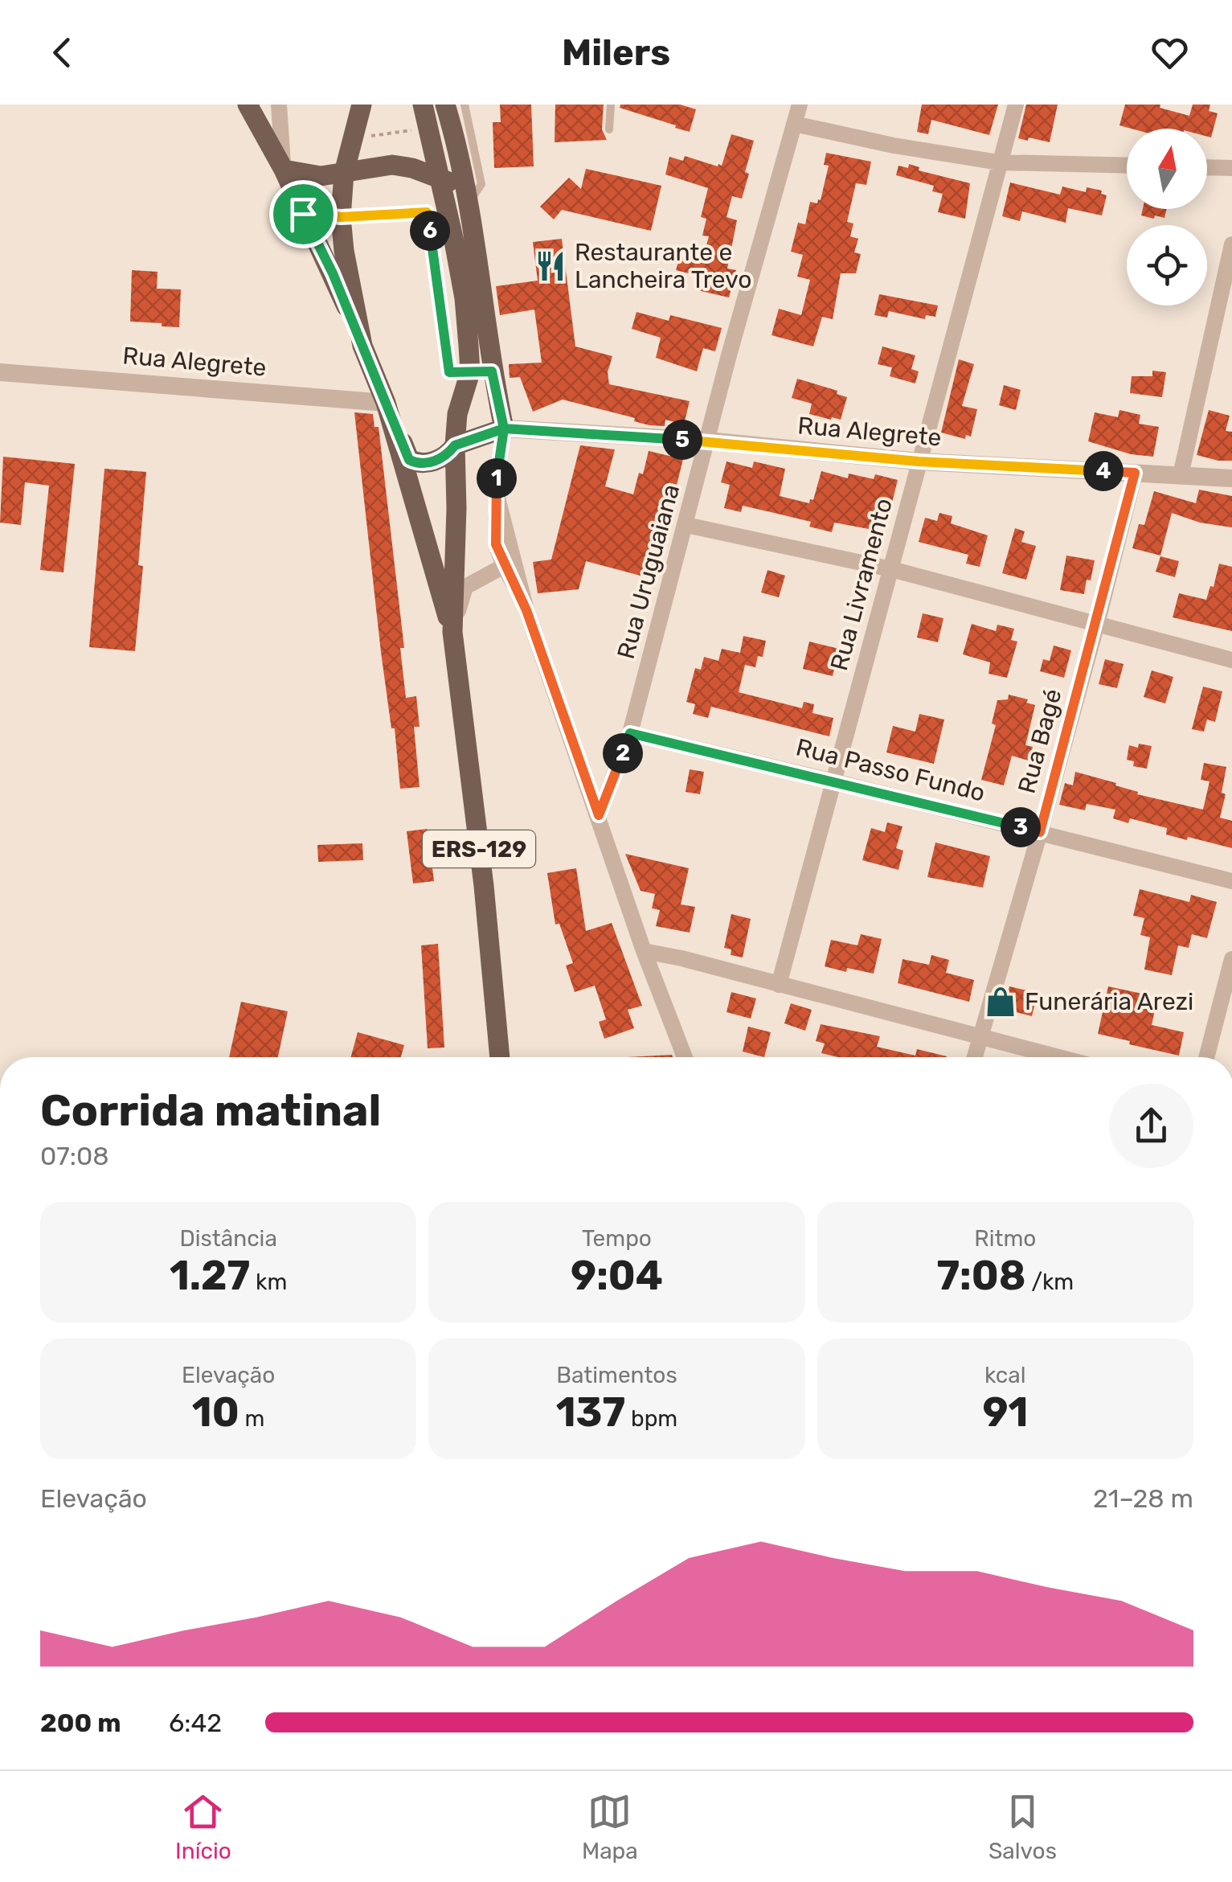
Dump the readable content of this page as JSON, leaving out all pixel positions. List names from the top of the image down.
{
  "streets": {
    "main road": ["ERS-129"],
    "street": [
      "Rua Alegrete",
      "Rua Uruguaiana",
      "Rua Livramento",
      "Rua Bagé",
      "Rua Passo Fundo"
    ]
  },
  "crossings": [
    ["Rua Alegrete", "Rua Uruguaiana"],
    ["Rua Alegrete", "Rua Livramento"],
    ["Rua Alegrete", "Rua Bagé"],
    ["Rua Alegrete", "ERS-129"],
    ["Rua Uruguaiana", "Rua Passo Fundo"],
    ["Rua Livramento", "Rua Passo Fundo"],
    ["Rua Bagé", "Rua Passo Fundo"]
  ],
  "places": {
    "restaurant": ["Restaurante e Lancheira Trevo"],
    "shop": ["Funerária Arezi"]
  },
  "north": "top",
  "page": {
    "header": "Milers",
    "pins": [
      "6",
      "5",
      "4",
      "1",
      "2",
      "3"
    ],
    "heading": ["Corrida matinal", "07:08"],
    "stats": [
      ["Distância", "1.27 km"],
      ["Tempo", "9:04"],
      ["Ritmo", "7:08 /km"],
      ["Elevação", "10 m"],
      ["Batimentos", "137 bpm"],
      ["kcal", "91"]
    ],
    "chart": ["Elevação", "21–28 m"],
    "list": [
      {
        "name": "200 m",
        "note": "6:42"
      }
    ],
    "tabs": ["Início", "Mapa", "Salvos"]
  }
}
